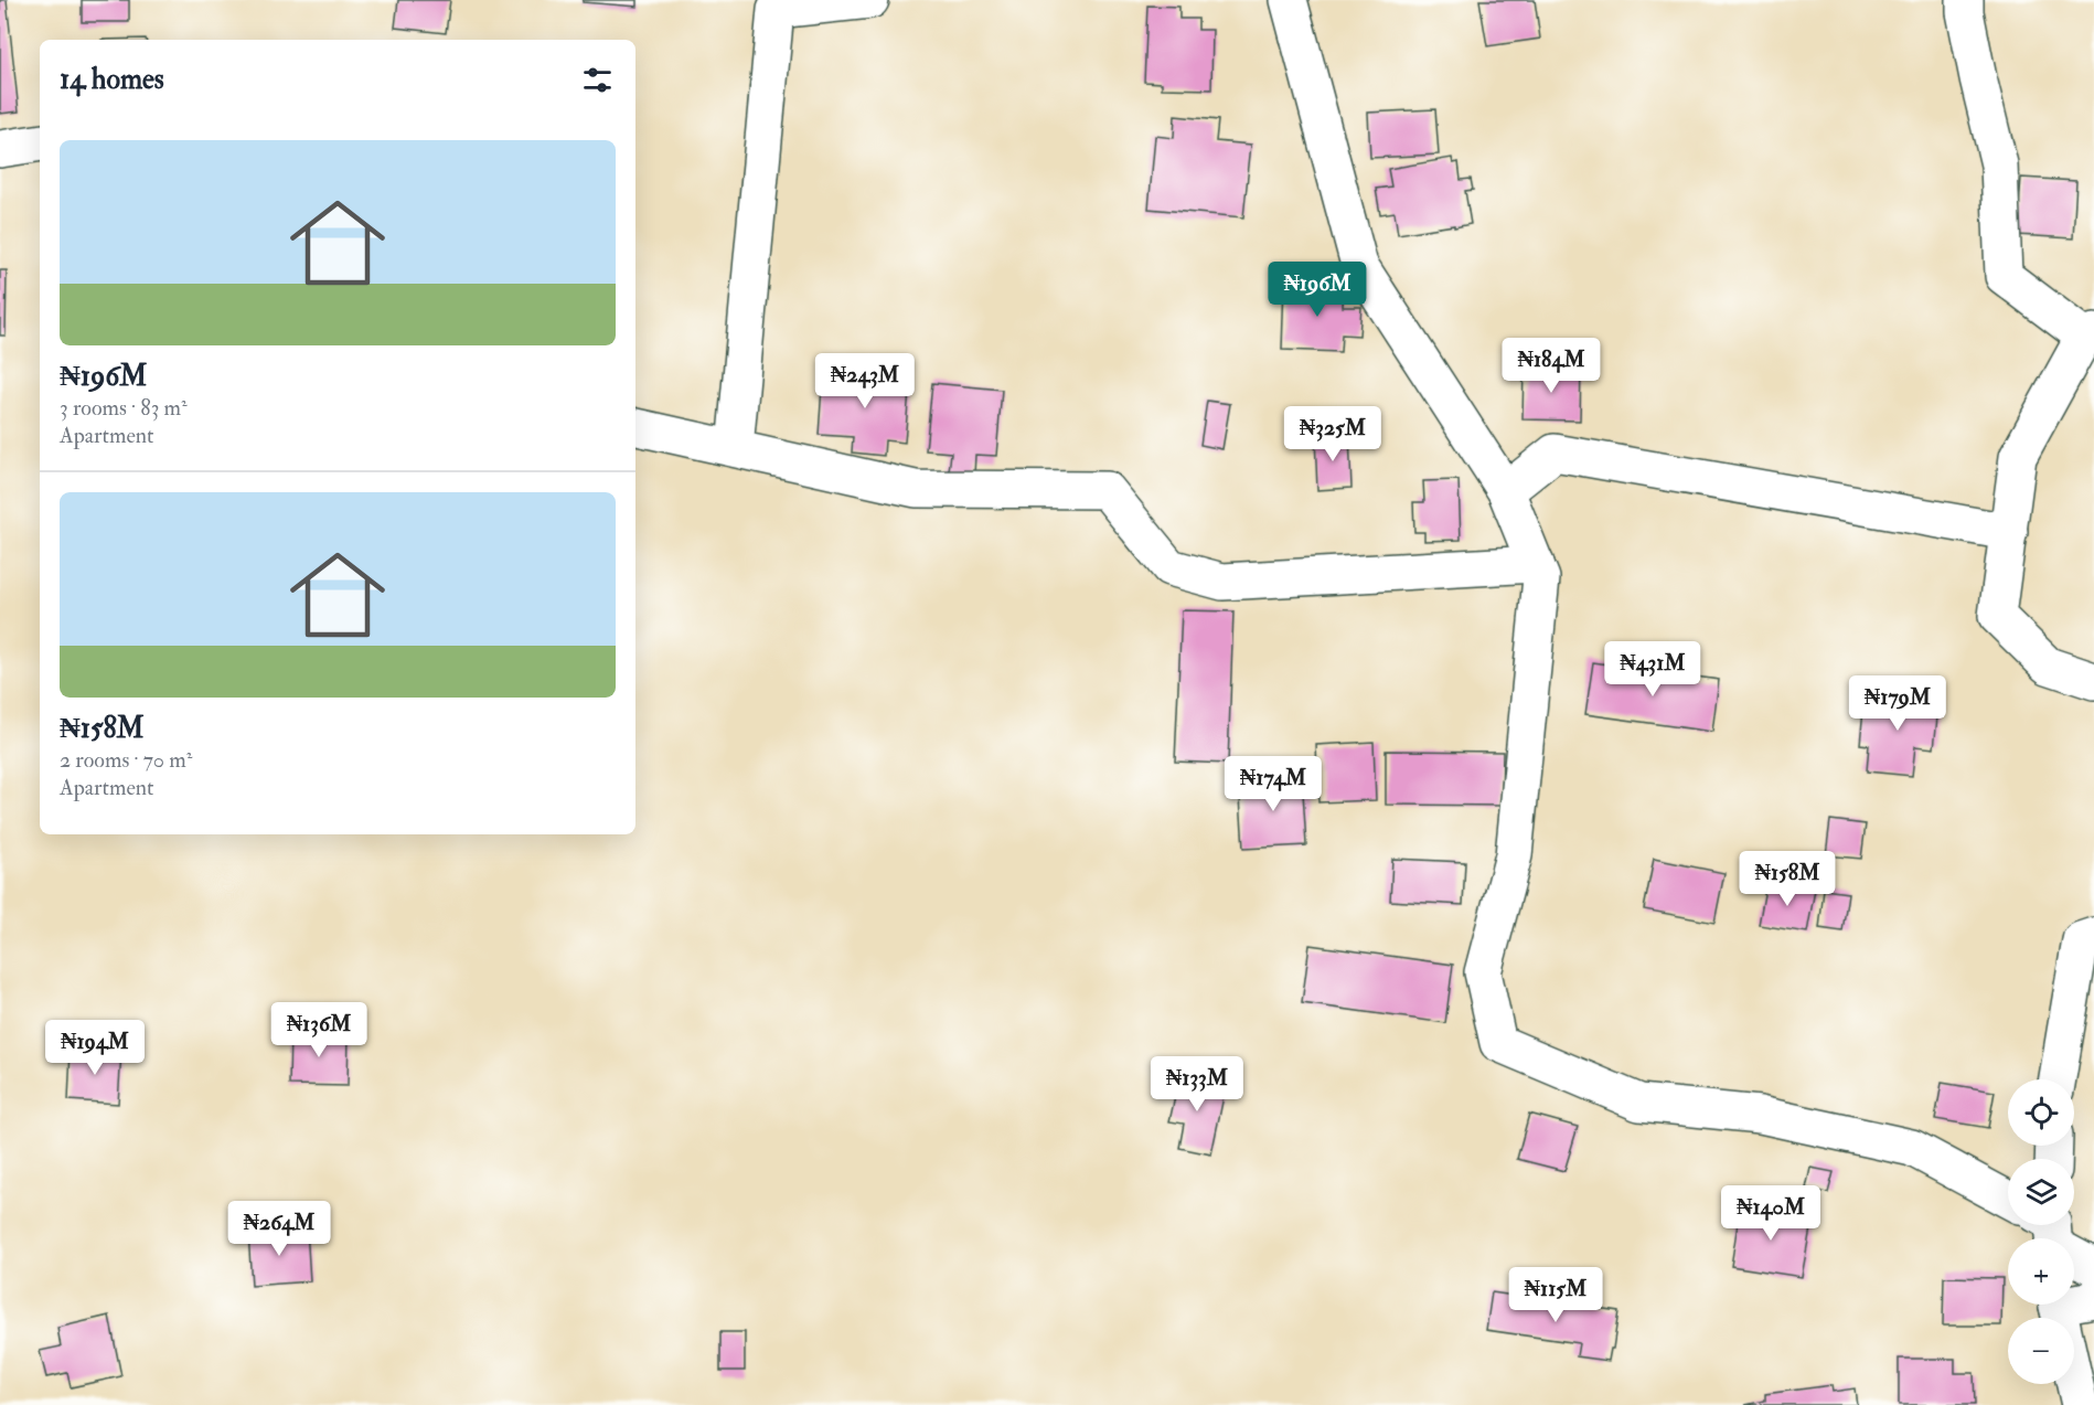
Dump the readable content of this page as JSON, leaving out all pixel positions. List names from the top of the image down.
{
  "page": {
    "heading": "14 homes",
    "list": [
      {
        "name": "₦196M",
        "note": "3 rooms · 83 m² · Apartment"
      },
      {
        "name": "₦158M",
        "note": "2 rooms · 70 m² · Apartment"
      }
    ],
    "price": [
      "₦196M",
      "₦184M",
      "₦243M",
      "₦325M",
      "₦431M",
      "₦179M",
      "₦174M",
      "₦158M",
      "₦136M",
      "₦194M",
      "₦133M",
      "₦140M",
      "₦264M",
      "₦115M"
    ],
    "map_buttons": ["+", "−"]
  }
}
